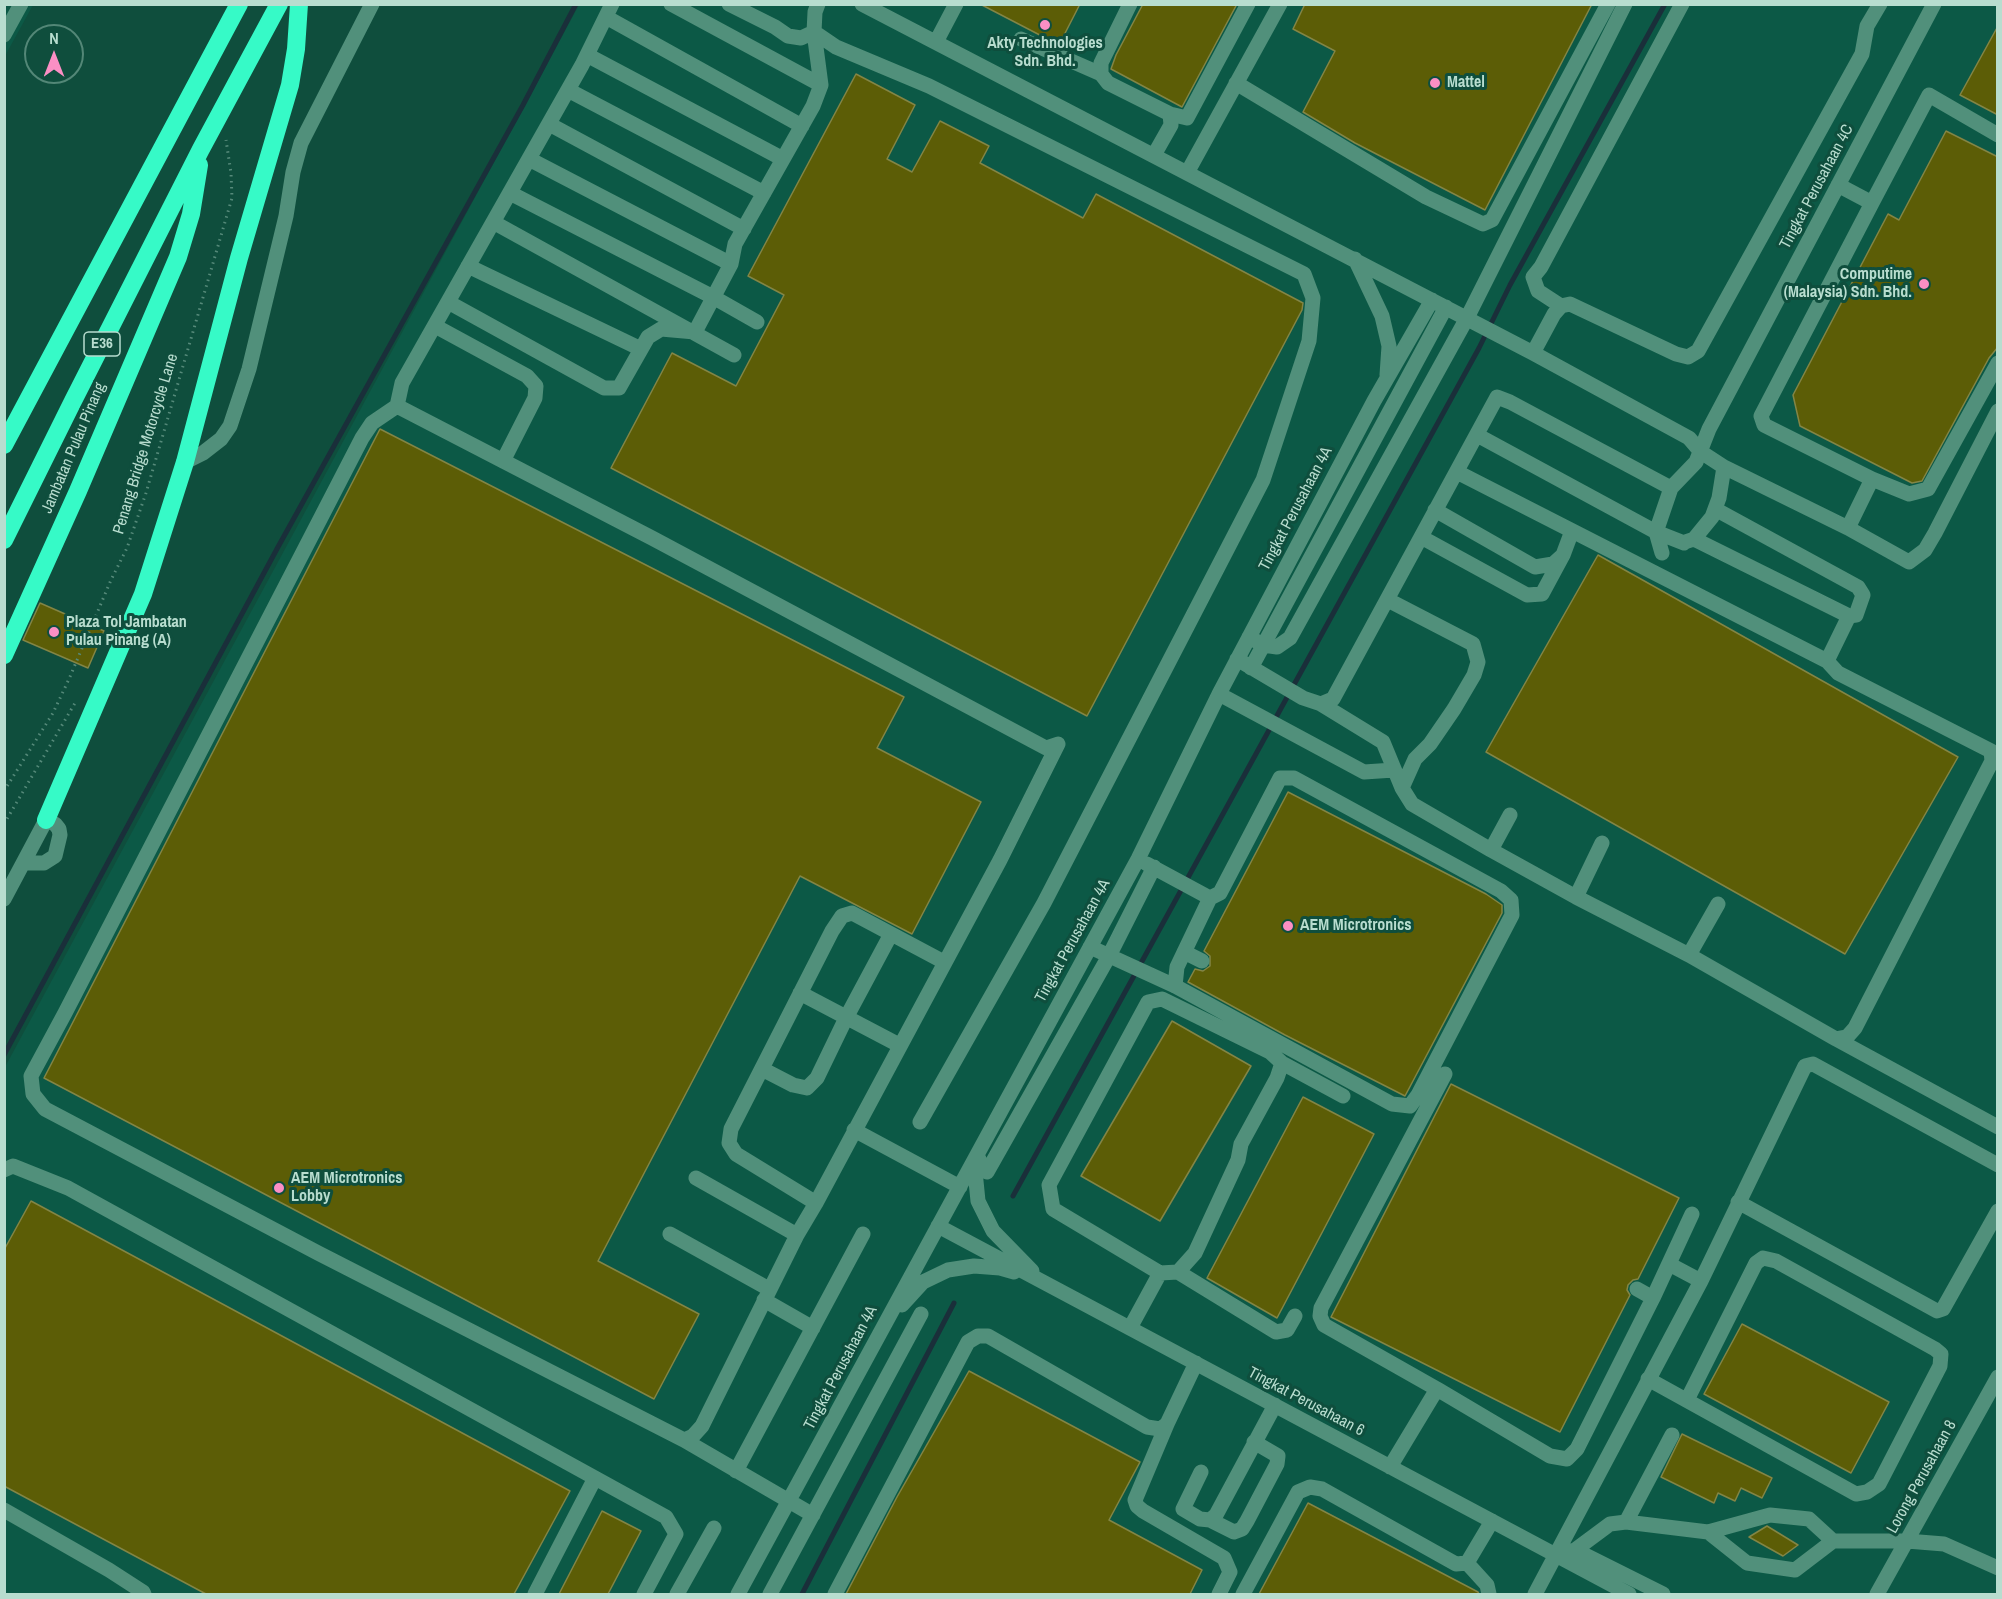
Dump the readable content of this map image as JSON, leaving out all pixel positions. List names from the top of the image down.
{
  "streets": {
    "highway": ["E36", "Jambatan Pulau Pinang"],
    "street": [
      "Tingkat Perusahaan 4C",
      "Tingkat Perusahaan 4A",
      "Tingkat Perusahaan 6",
      "Lorong Perusahaan 8"
    ],
    "path": ["Penang Bridge Motorcycle Lane"]
  },
  "crossings": [
    ["Penang Bridge Motorcycle Lane", "Jambatan Pulau Pinang"],
    ["Tingkat Perusahaan 4A", "Tingkat Perusahaan 6"]
  ],
  "places": [
    "Akty Technologies Sdn. Bhd.",
    "Mattel",
    "Computime (Malaysia) Sdn. Bhd.",
    "Plaza Tol Jambatan Pulau Pinang (A)",
    "AEM Microtronics",
    "AEM Microtronics Lobby"
  ],
  "north": "top"
}
